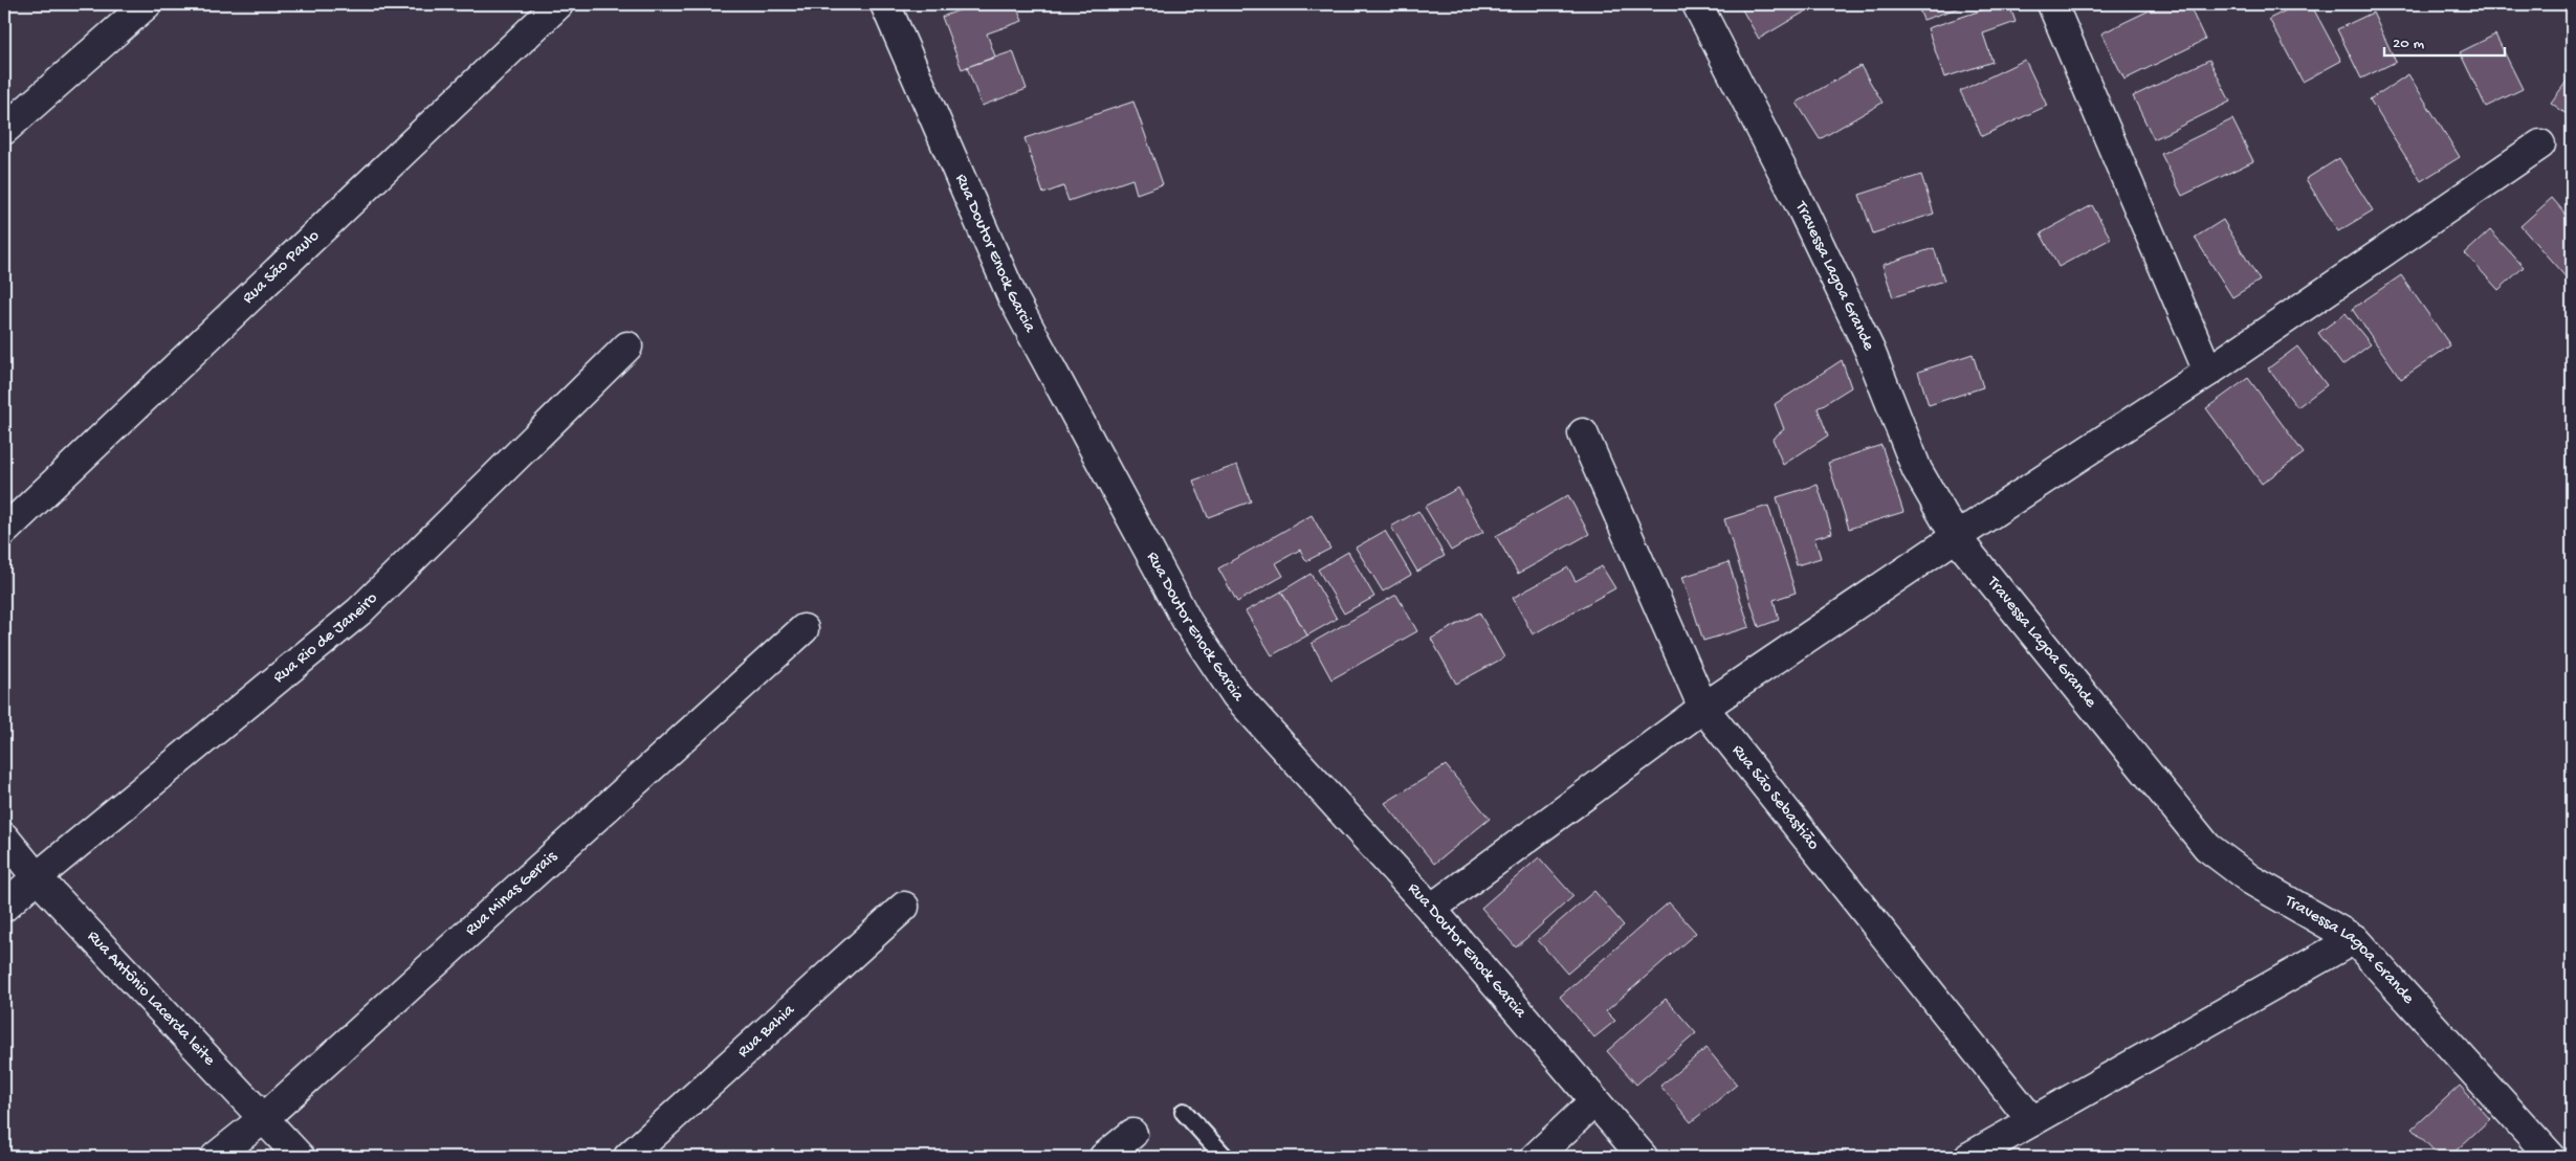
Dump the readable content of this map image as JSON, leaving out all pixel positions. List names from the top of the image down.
{
  "streets": {
    "street": [
      "Rua Doutor Enock Garcia",
      "Rua São Paulo",
      "Travessa Lagoa Grande",
      "Rua Rio de Janeiro",
      "Rua São Sebastião",
      "Rua Minas Gerais",
      "Rua Antônio Lacerda leite",
      "Rua Bahia"
    ]
  },
  "crossings": [
    ["Rua Rio de Janeiro", "Rua Antônio Lacerda leite"],
    ["Rua Minas Gerais", "Rua Antônio Lacerda leite"]
  ],
  "scale_bar": "20 m"
}
